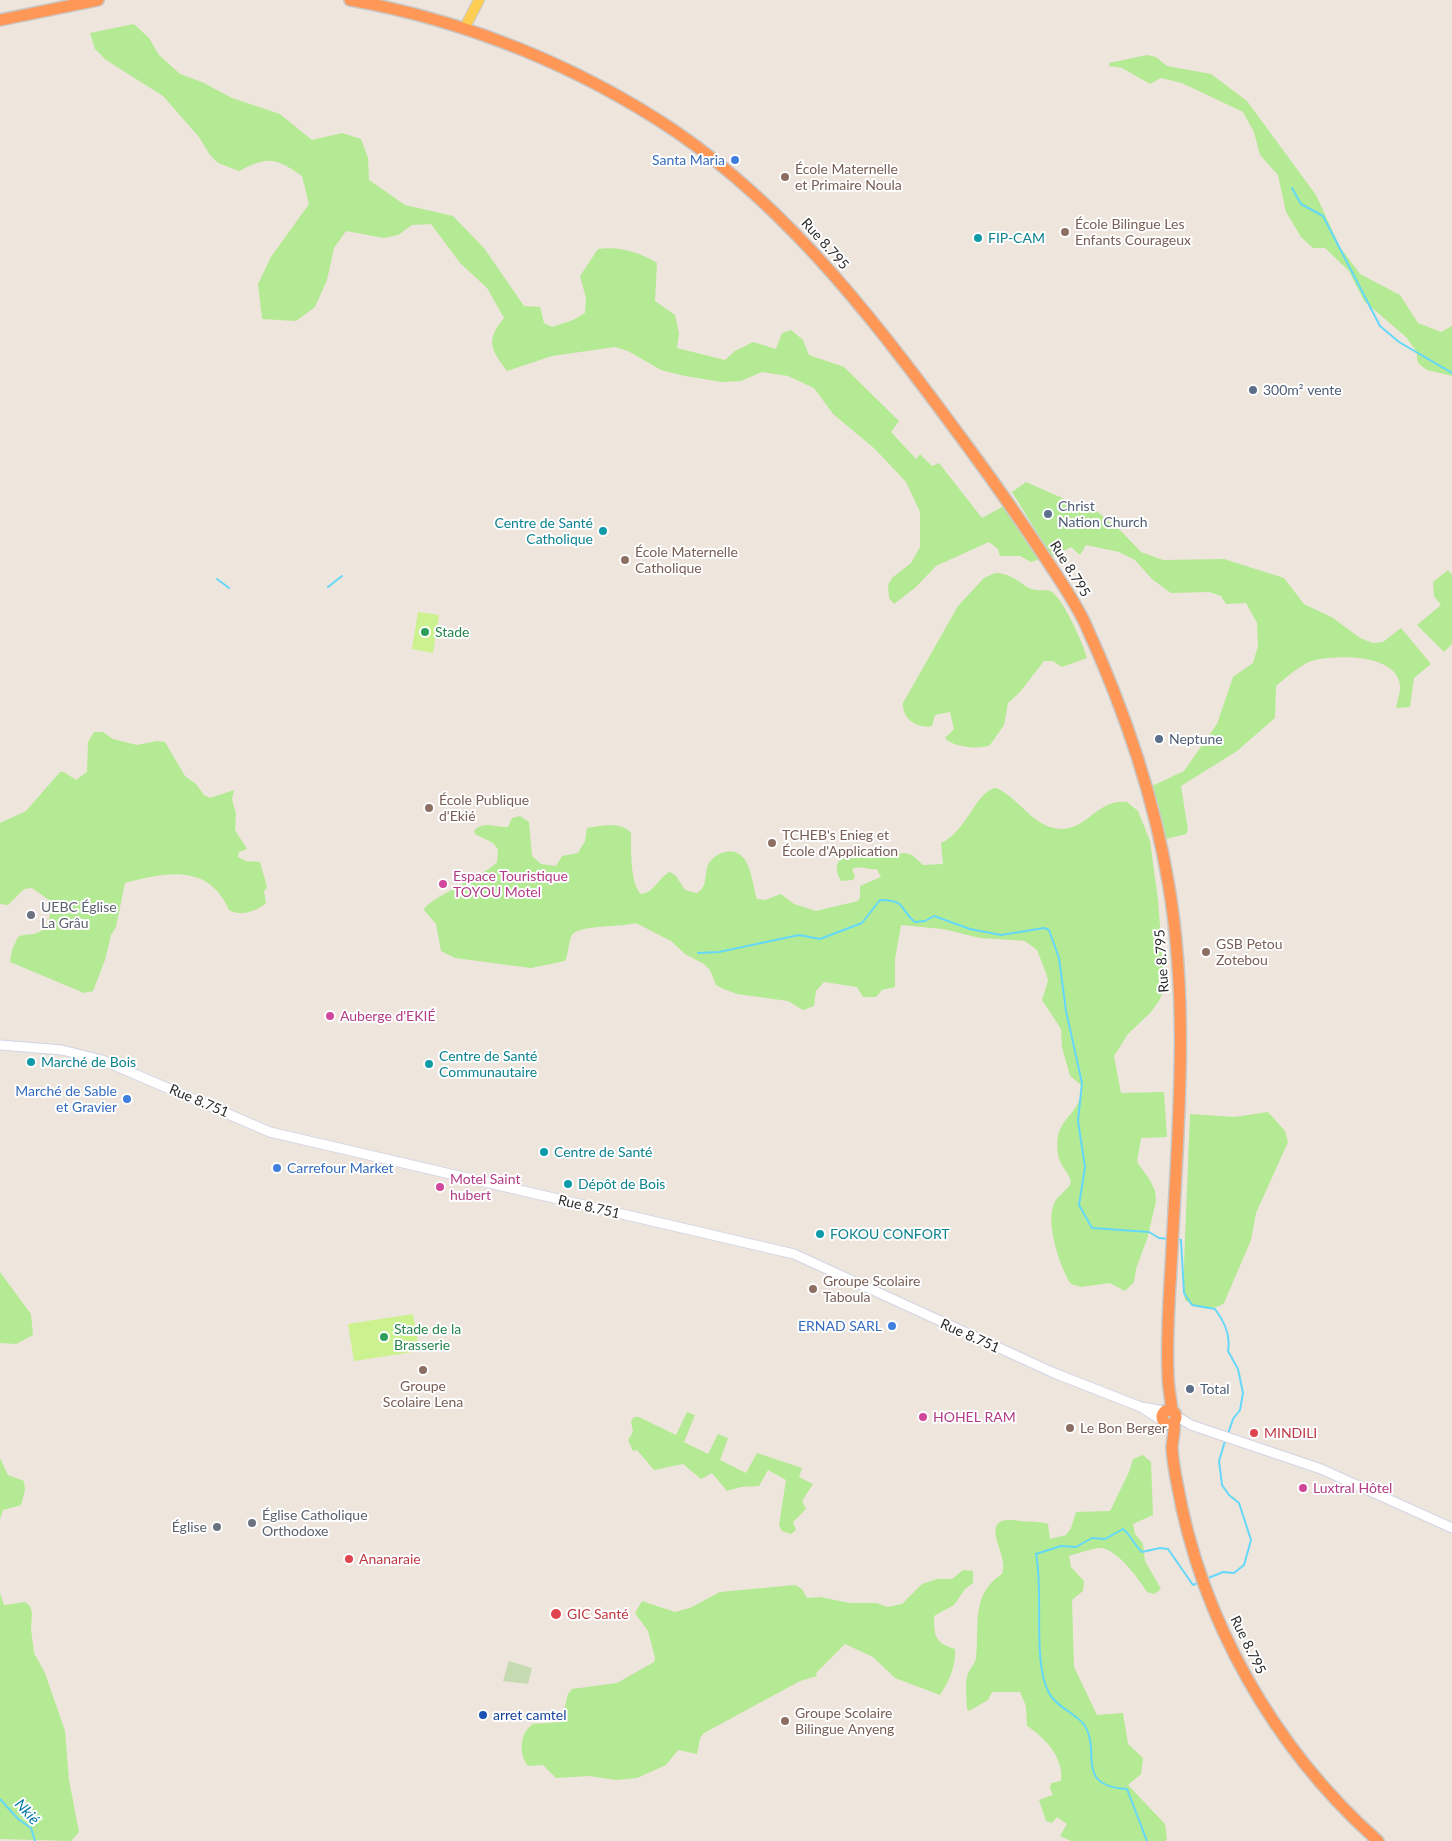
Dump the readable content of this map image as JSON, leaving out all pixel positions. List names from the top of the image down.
{
  "streets": {
    "highway": ["Rue 8.795"],
    "main road": ["Rue 8.751"]
  },
  "crossings": [
    ["Rue 8.795", "Rue 8.751"]
  ],
  "water": ["Nkié"],
  "places": [
    "Santa Maria",
    "École Maternelle et Primaire Noula",
    "École Bilingue Les Enfants Courageux",
    "FIP-CAM",
    "300m² vente",
    "Christ Nation Church",
    "Centre de Santé Catholique",
    "École Maternelle Catholique",
    "Stade",
    "Neptune",
    "École Publique d'Ekié",
    "TCHEB's Enieg et École d'Application",
    "Espace Touristique TOYOU Motel",
    "UEBC Église La Grâu",
    "GSB Petou Zotebou",
    "Auberge d'EKIÉ",
    "Marché de Bois",
    "Centre de Santé Communautaire",
    "Marché de Sable et Gravier",
    "Centre de Santé",
    "Carrefour Market",
    "Dépôt de Bois",
    "Motel Saint hubert",
    "FOKOU CONFORT",
    "Groupe Scolaire Taboula",
    "ERNAD SARL",
    "Stade de la Brasserie",
    "Groupe Scolaire Lena",
    "Total",
    "HOHEL RAM",
    "Le Bon Berger",
    "MINDILI",
    "Luxtral Hôtel",
    "Église Catholique Orthodoxe",
    "Église",
    "Ananaraie",
    "GIC Santé",
    "arret camtel",
    "Groupe Scolaire Bilingue Anyeng"
  ]
}
